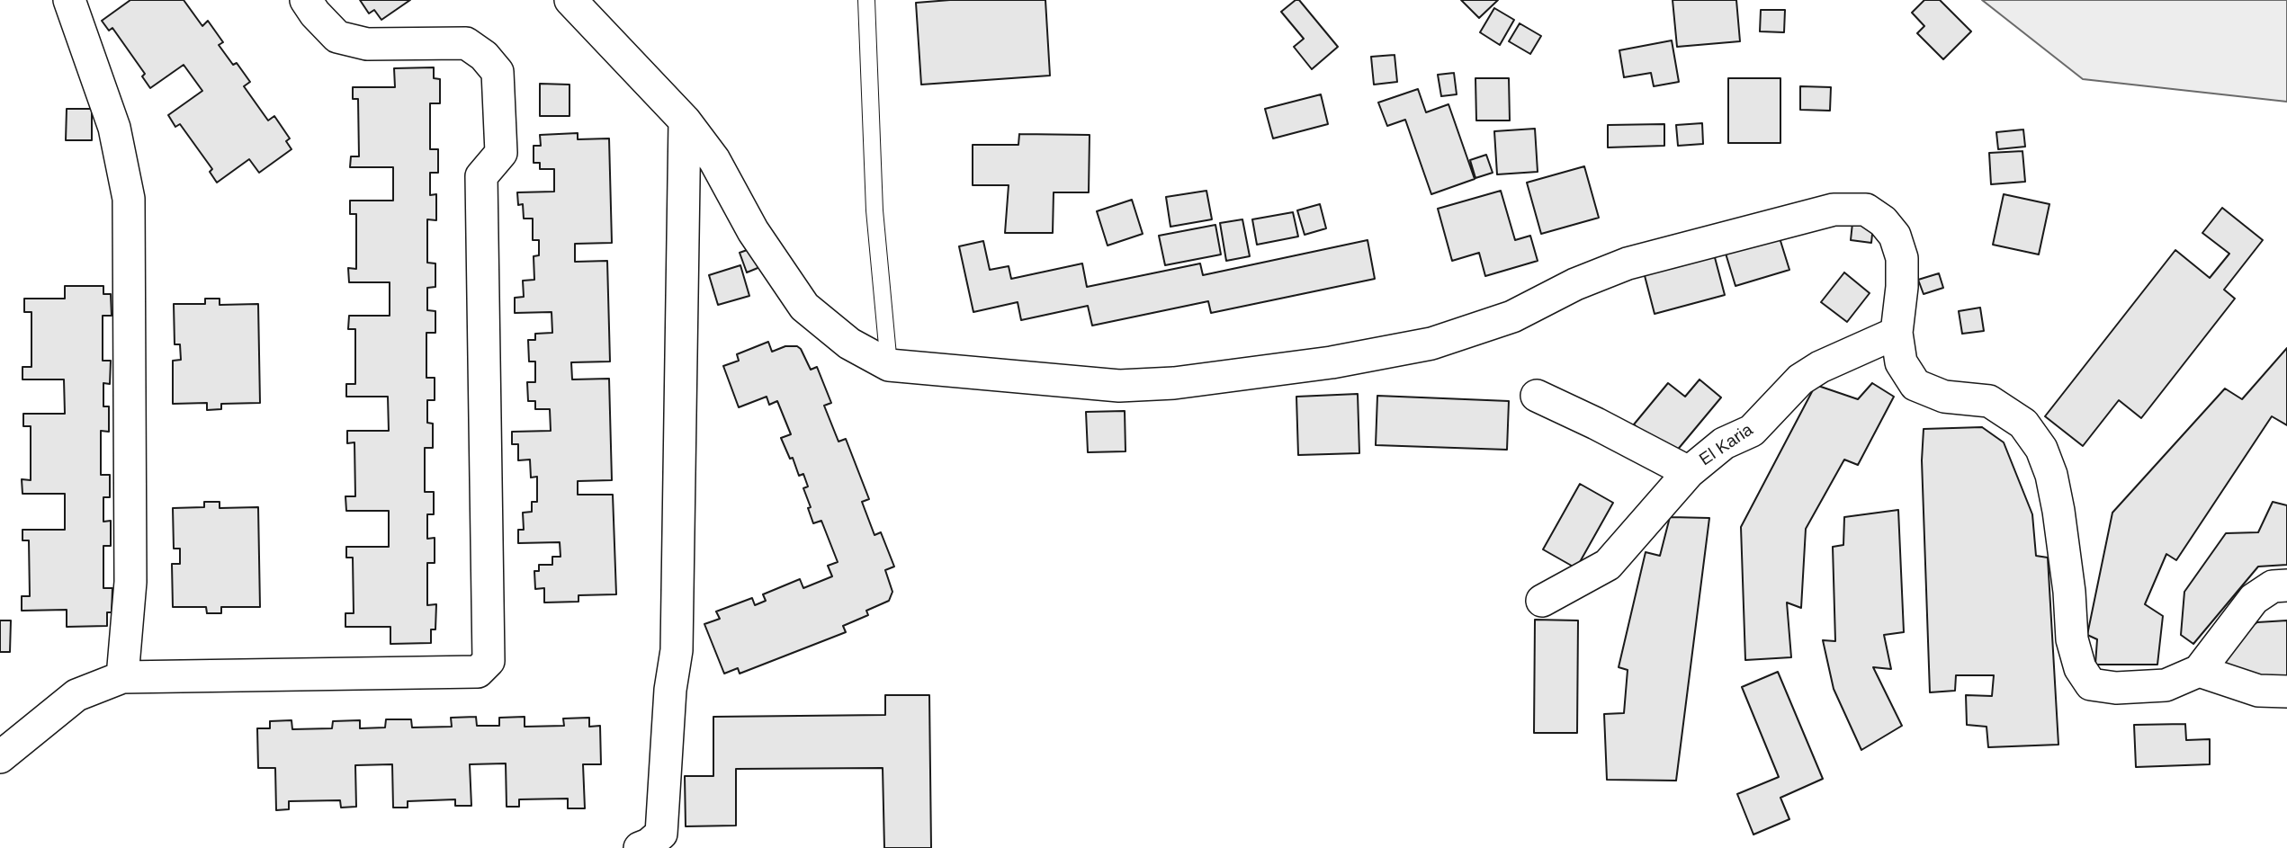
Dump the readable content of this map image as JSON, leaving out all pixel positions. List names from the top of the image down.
{
  "streets": {
    "street": ["El Karia"]
  }
}
